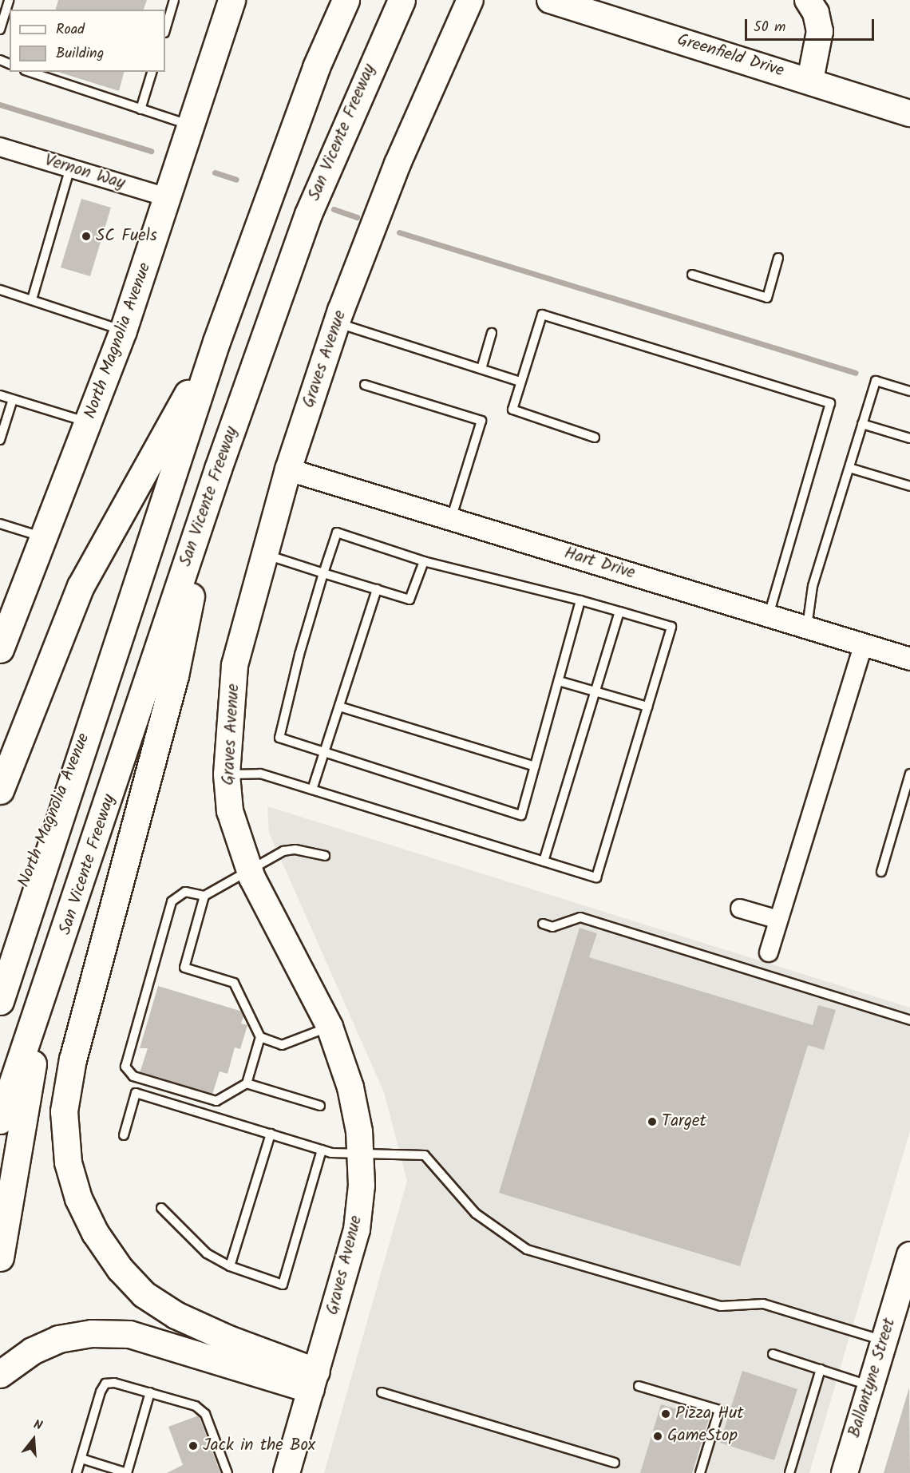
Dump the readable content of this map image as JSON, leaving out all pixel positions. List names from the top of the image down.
{
  "streets": {
    "main road": [
      "Greenfield Drive",
      "San Vicente Freeway",
      "North Magnolia Avenue",
      "Graves Avenue",
      "Ballantyne Street"
    ],
    "street": ["Vernon Way", "Hart Drive"]
  },
  "crossings": [
    ["Vernon Way", "North Magnolia Avenue"],
    ["Graves Avenue", "Hart Drive"]
  ],
  "places": [
    "SC Fuels",
    "Target",
    "Pizza Hut",
    "GameStop",
    "Jack in the Box"
  ],
  "legend": ["Road", "Building"],
  "scale_bar": "50 m",
  "north": "top"
}
